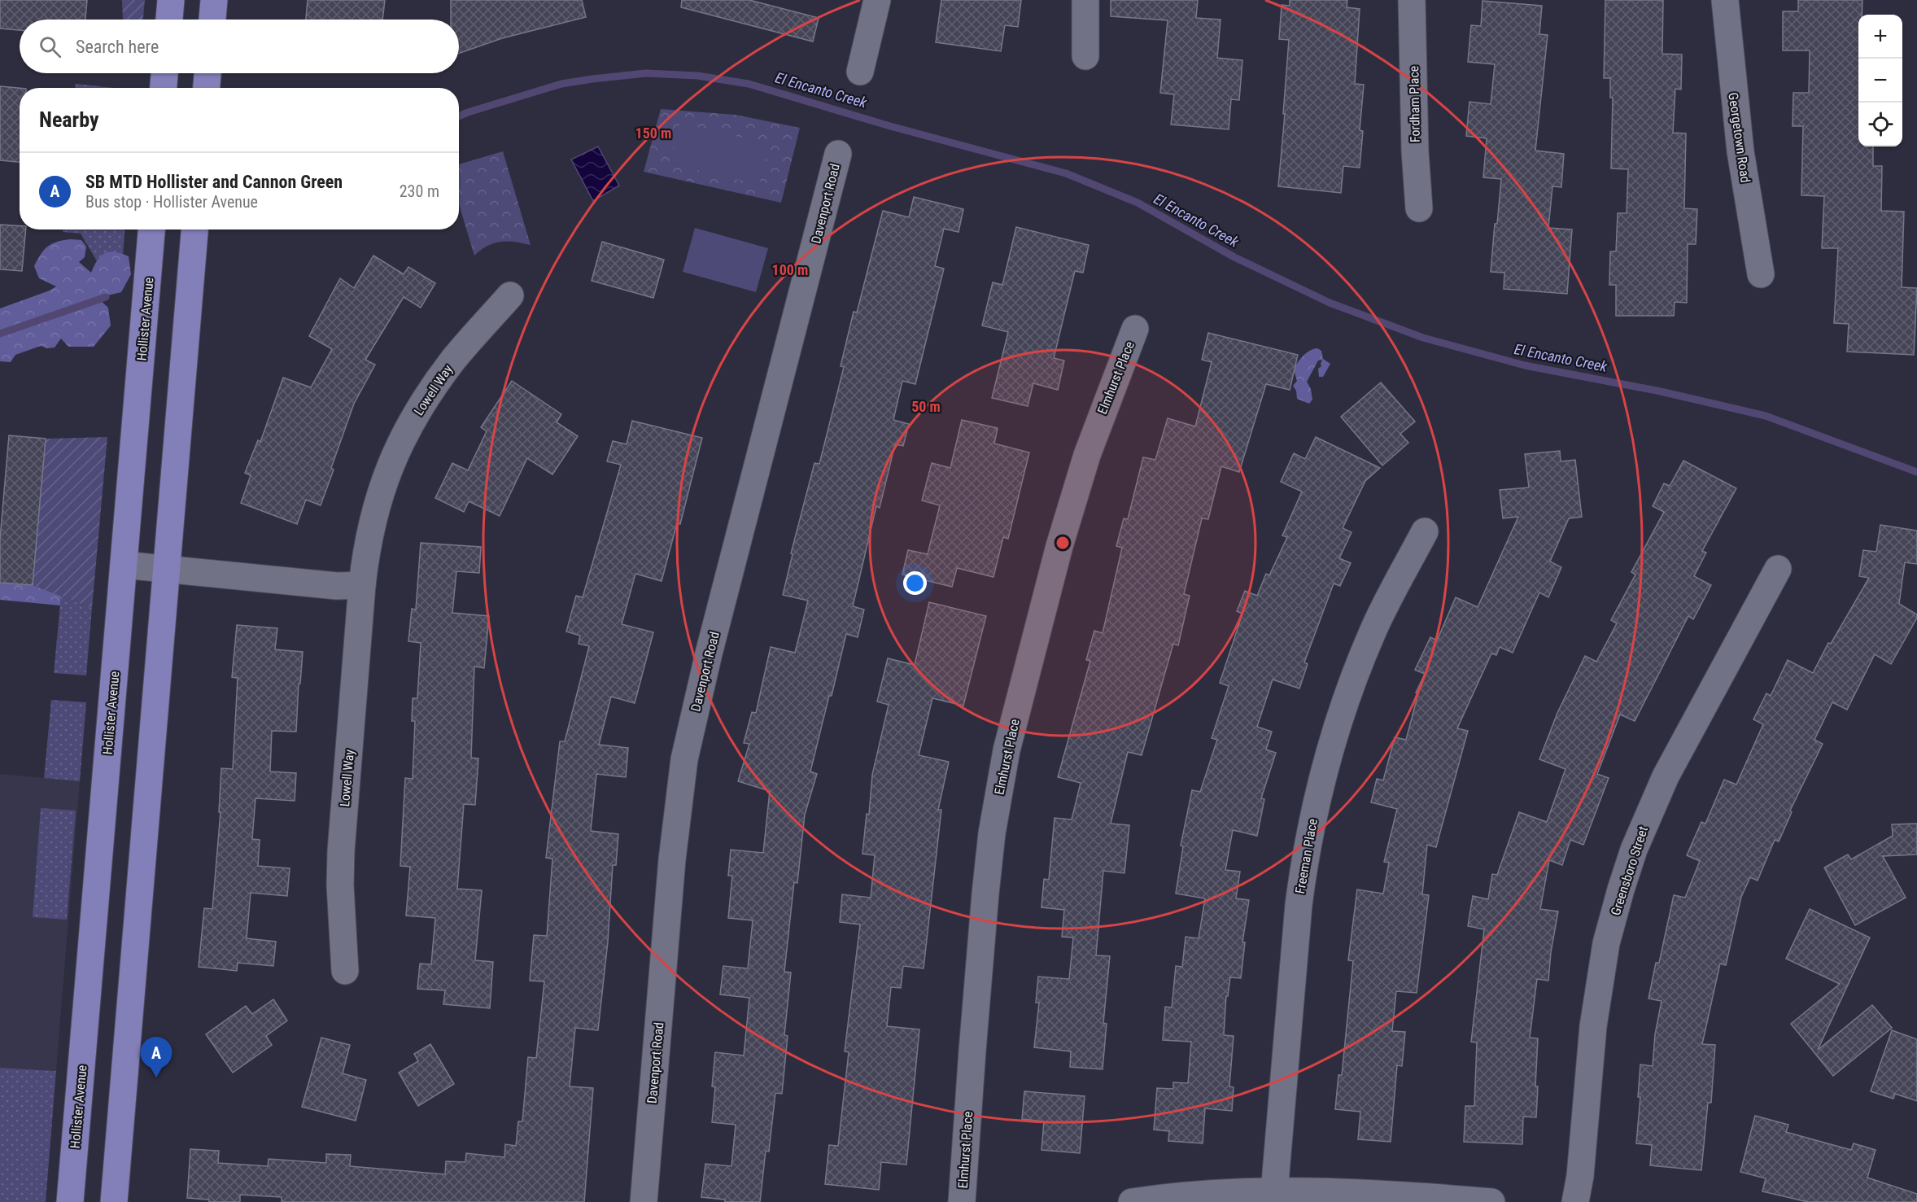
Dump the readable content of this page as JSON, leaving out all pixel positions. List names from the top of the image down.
{
  "streets": {
    "main road": ["Hollister Avenue"],
    "street": [
      "Fordham Place",
      "Georgetown Road",
      "Davenport Road",
      "Elmhurst Place",
      "Lowell Way",
      "Freeman Place",
      "Greensboro Street"
    ]
  },
  "water": ["El Encanto Creek"],
  "page": {
    "map_buttons": ["+", "−"],
    "search": "Search here",
    "heading": "Nearby",
    "list": [
      {
        "mark": "A",
        "name": "SB MTD Hollister and Cannon Green",
        "note": "Bus stop · Hollister Avenue",
        "value": "230 m"
      }
    ],
    "pins": "A"
  },
  "rings": ["150 m", "100 m", "50 m"]
}
